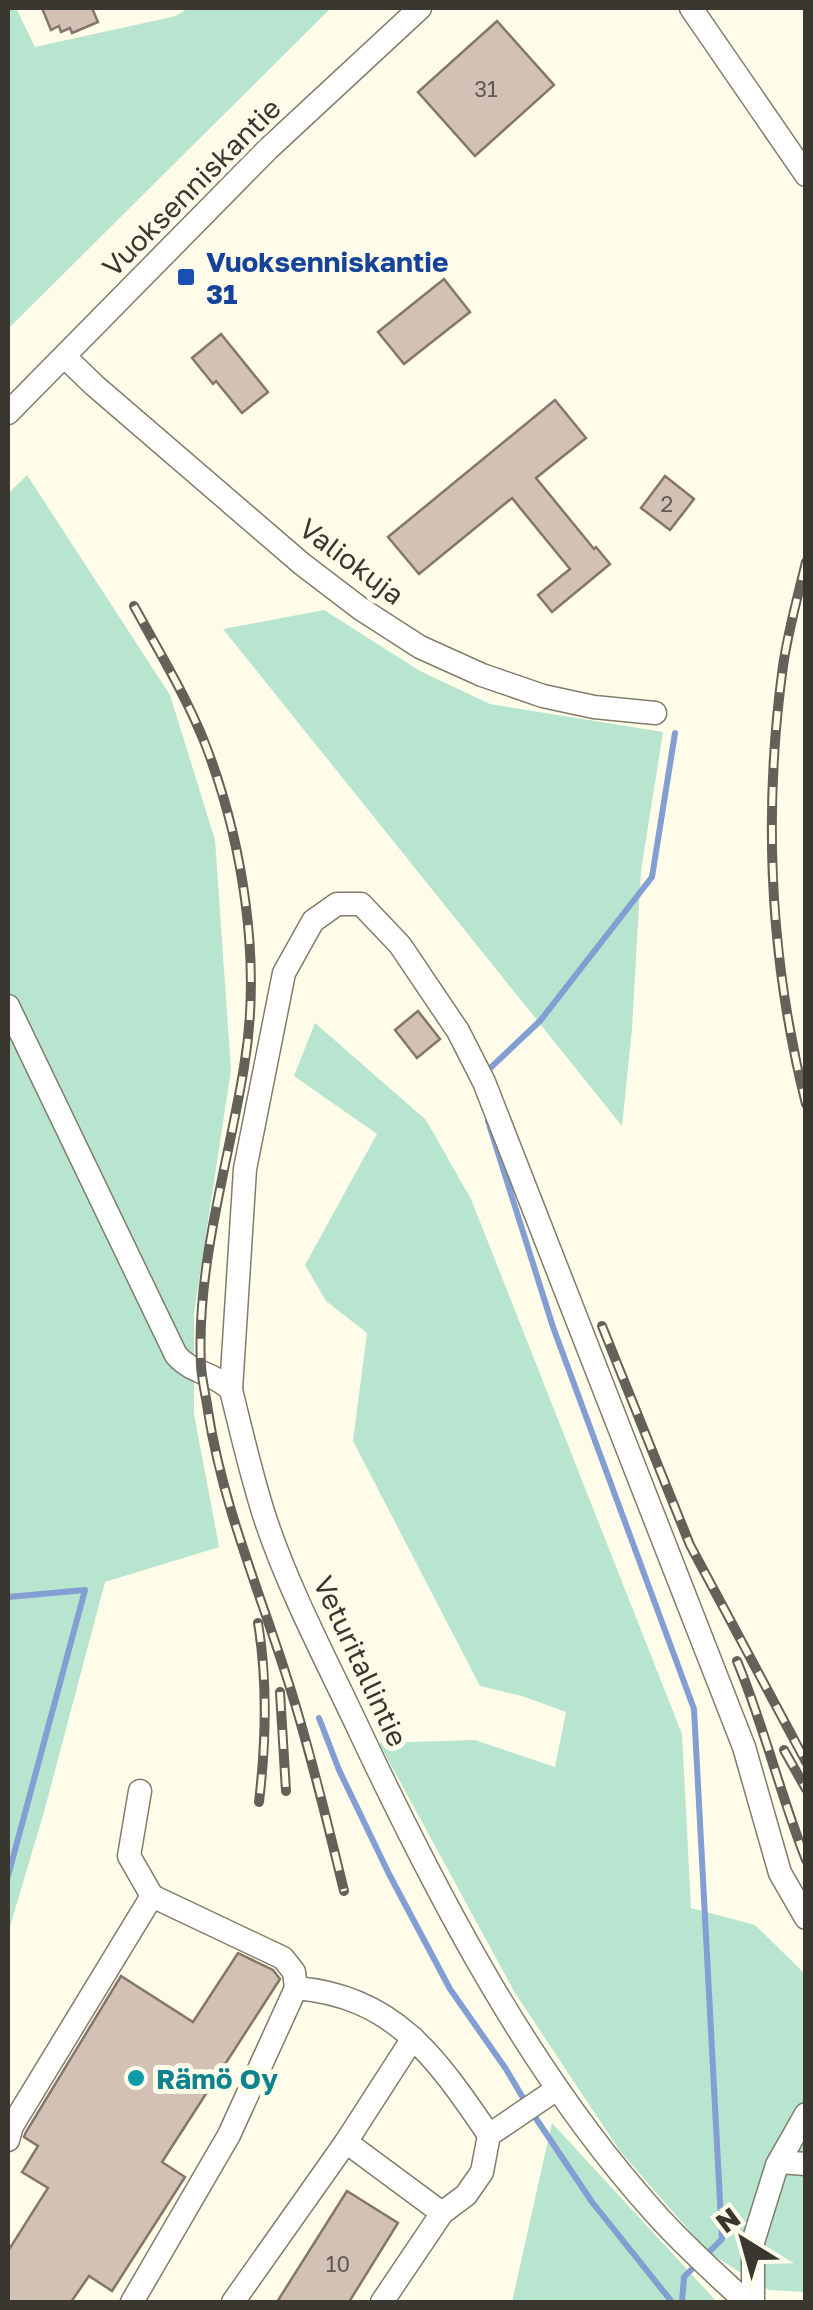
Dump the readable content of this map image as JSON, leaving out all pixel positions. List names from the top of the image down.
{
  "streets": {
    "street": ["Vuoksenniskantie", "Valiokuja", "Veturitallintie"]
  },
  "crossings": [
    ["Vuoksenniskantie", "Valiokuja"]
  ],
  "places": {
    "transit": ["Vuoksenniskantie 31"],
    "other": ["Rämö Oy"]
  },
  "house_numbers": ["31", "2", "10"],
  "north": "top left"
}
